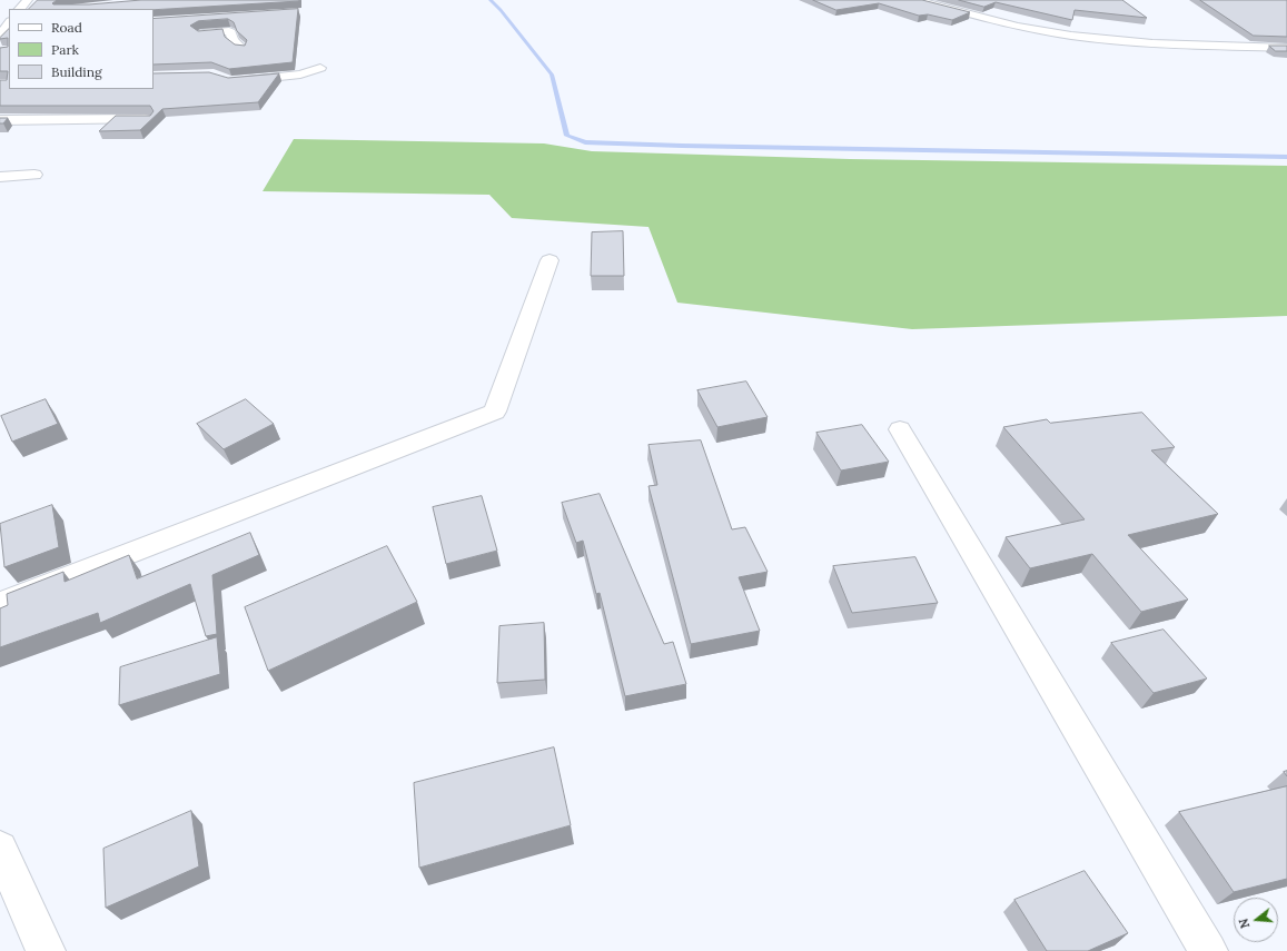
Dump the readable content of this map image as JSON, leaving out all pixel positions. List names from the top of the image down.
{
  "legend": ["Road", "Park", "Building"],
  "north": "left"
}
